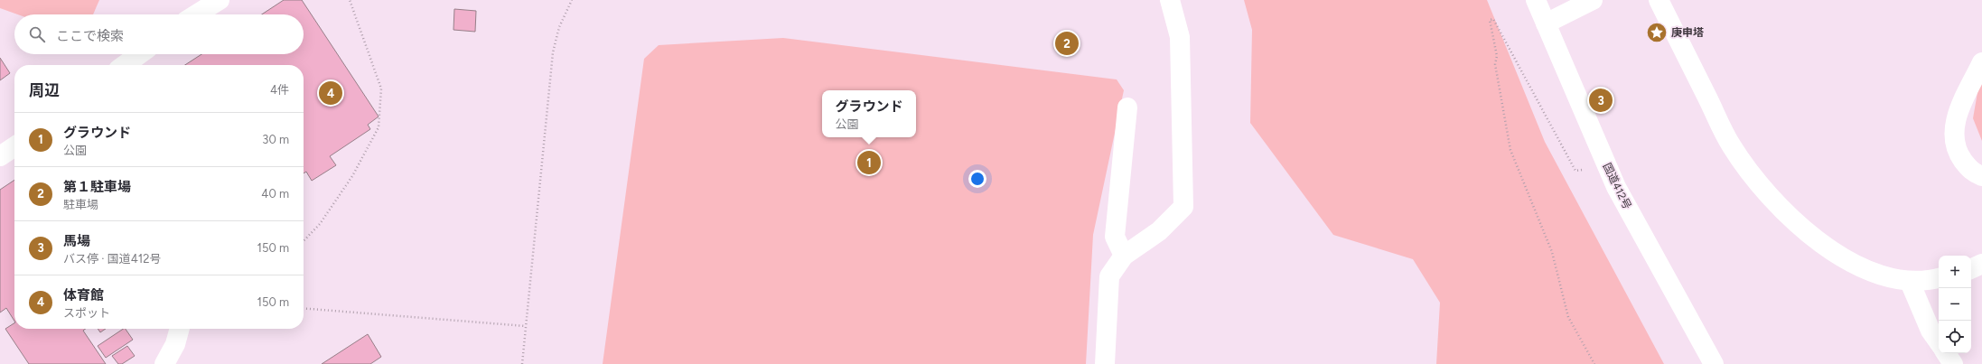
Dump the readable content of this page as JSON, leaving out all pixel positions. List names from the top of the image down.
{
  "streets": {
    "main road": ["国道412号"]
  },
  "places": {
    "place": ["庚申塔"]
  },
  "page": {
    "search": "ここで検索",
    "pins": [
      "2",
      "4",
      "3",
      "1"
    ],
    "heading": ["周辺", "4件"],
    "popup": ["グラウンド", "公園"],
    "list": [
      {
        "mark": "1",
        "name": "グラウンド",
        "note": "公園",
        "value": "30 m"
      },
      {
        "mark": "2",
        "name": "第１駐車場",
        "note": "駐車場",
        "value": "40 m"
      },
      {
        "mark": "3",
        "name": "馬場",
        "note": "バス停 · 国道412号",
        "value": "150 m"
      },
      {
        "mark": "4",
        "name": "体育館",
        "note": "スポット",
        "value": "150 m"
      }
    ],
    "map_buttons": ["+", "−"]
  }
}
